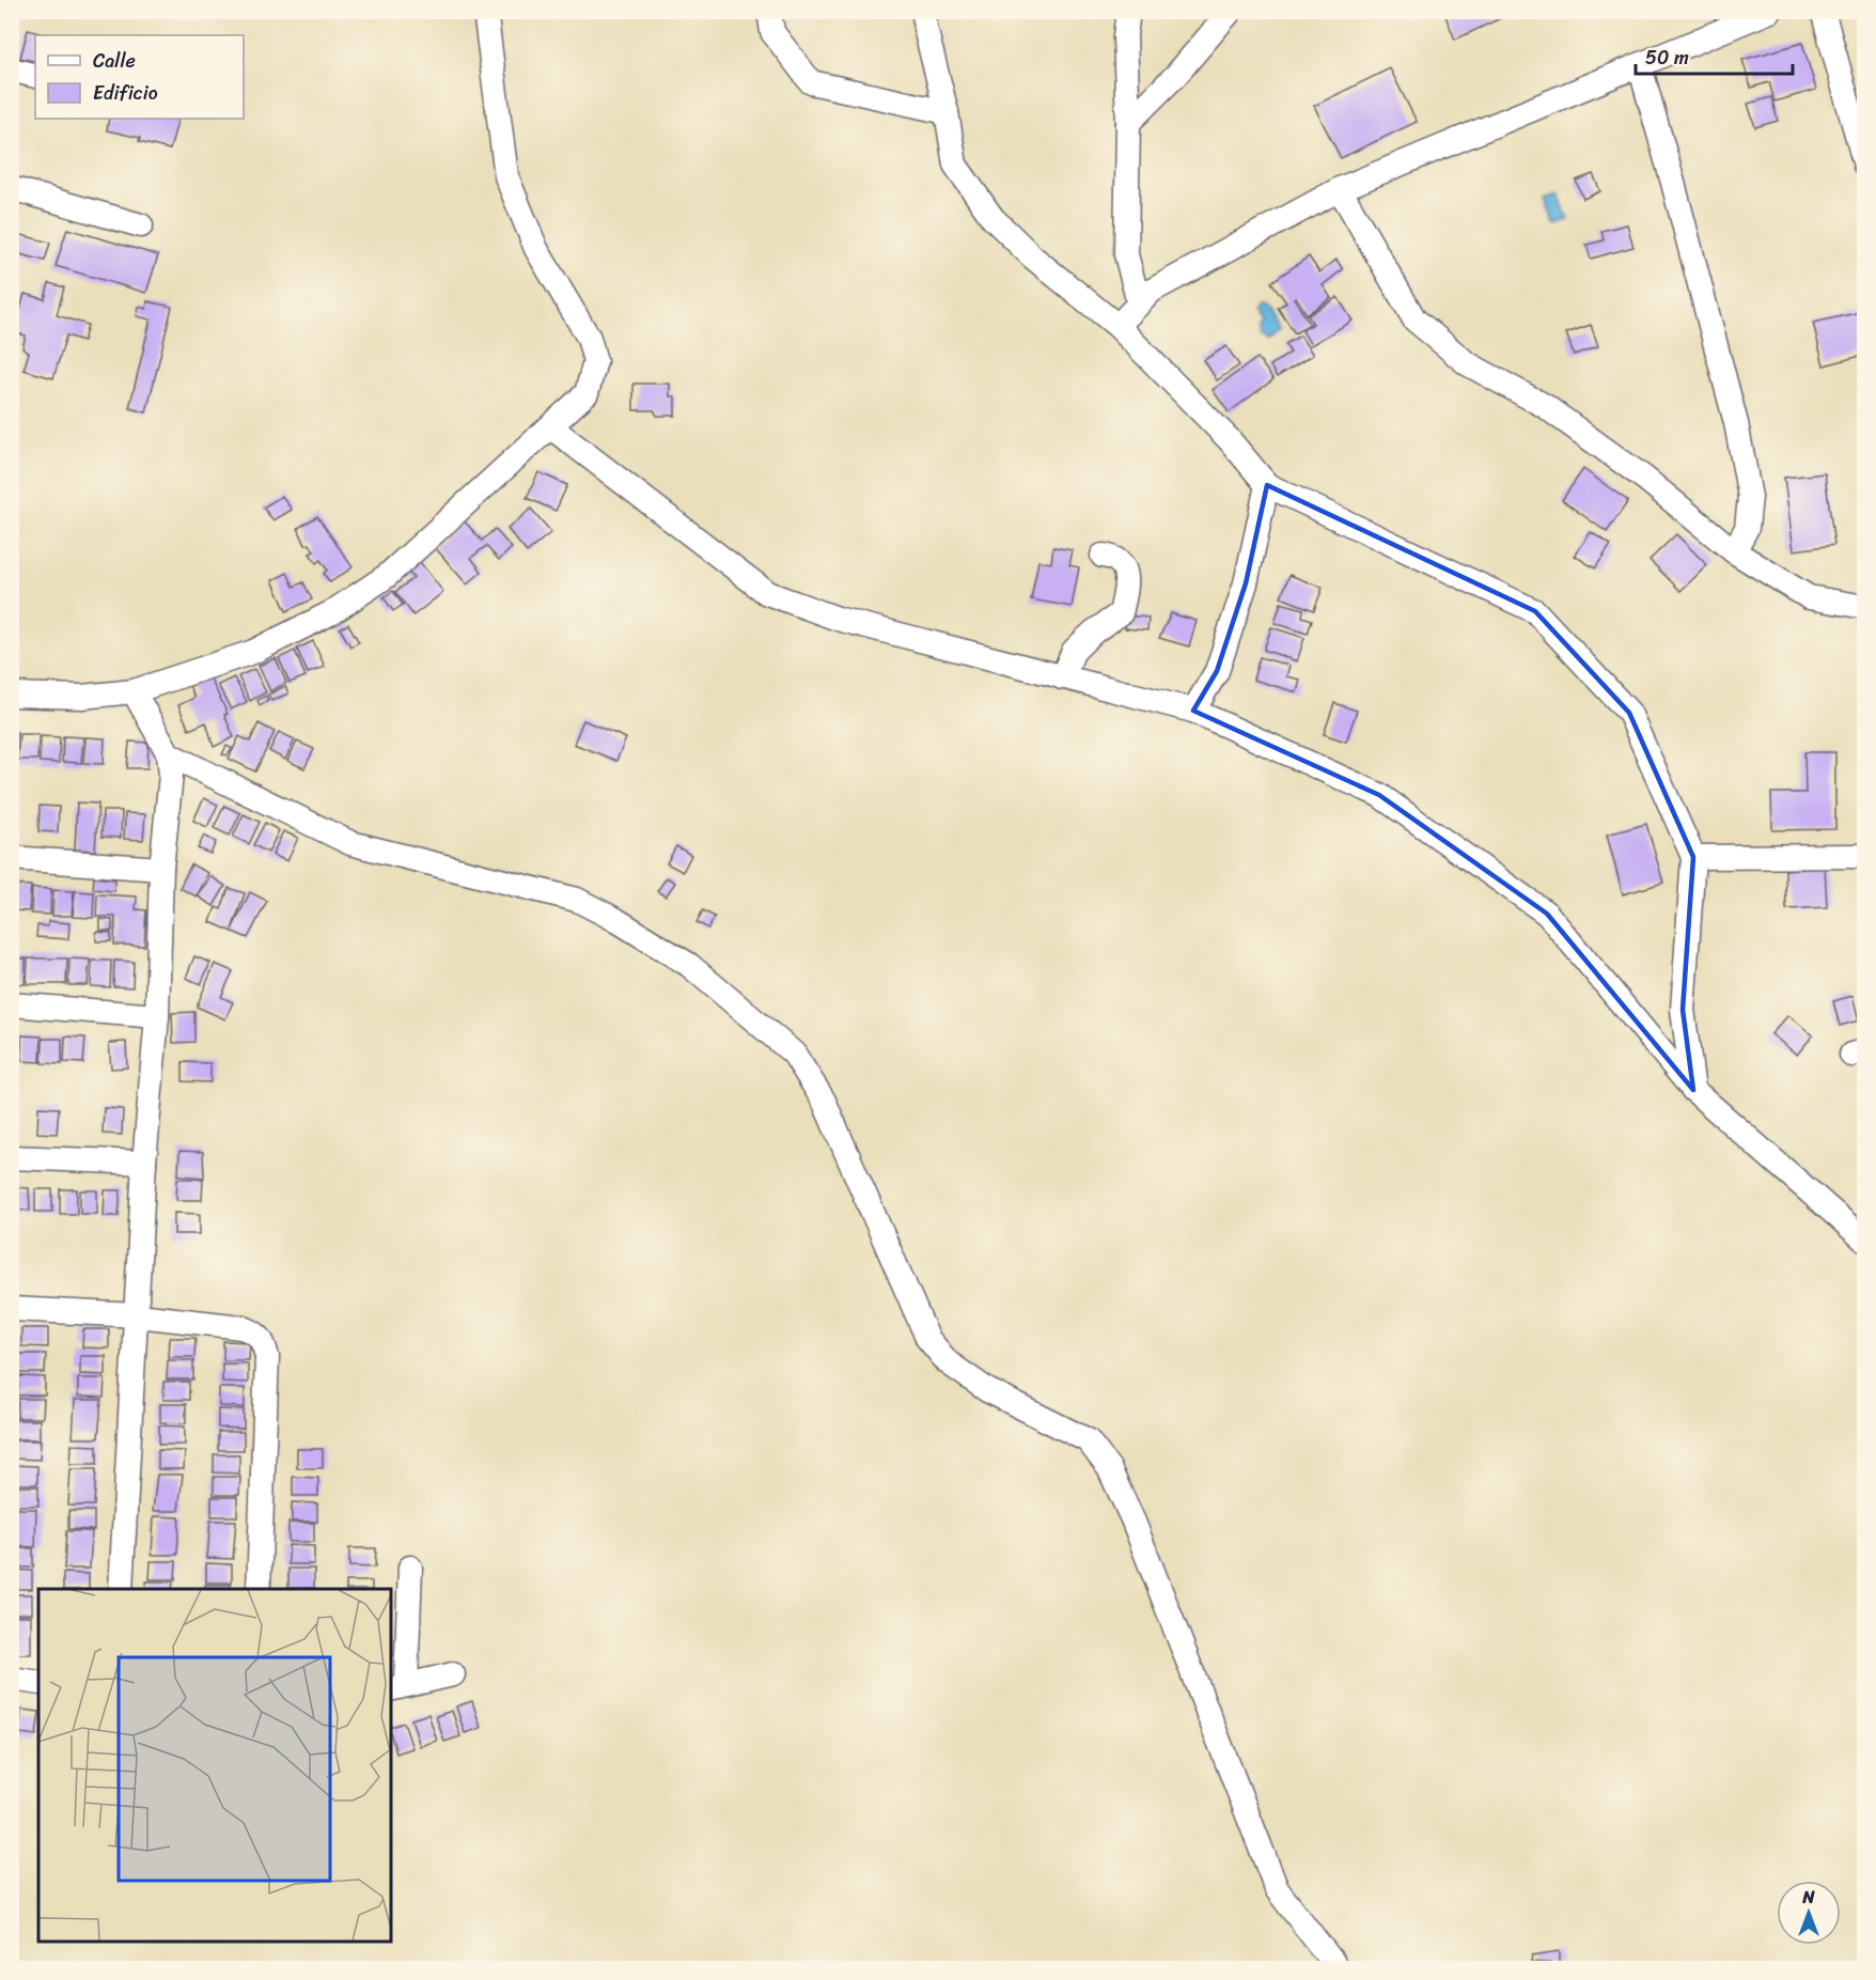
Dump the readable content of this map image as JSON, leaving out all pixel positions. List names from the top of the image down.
{
  "legend": ["Calle", "Edificio"],
  "scale_bar": "50 m",
  "north": "top"
}
